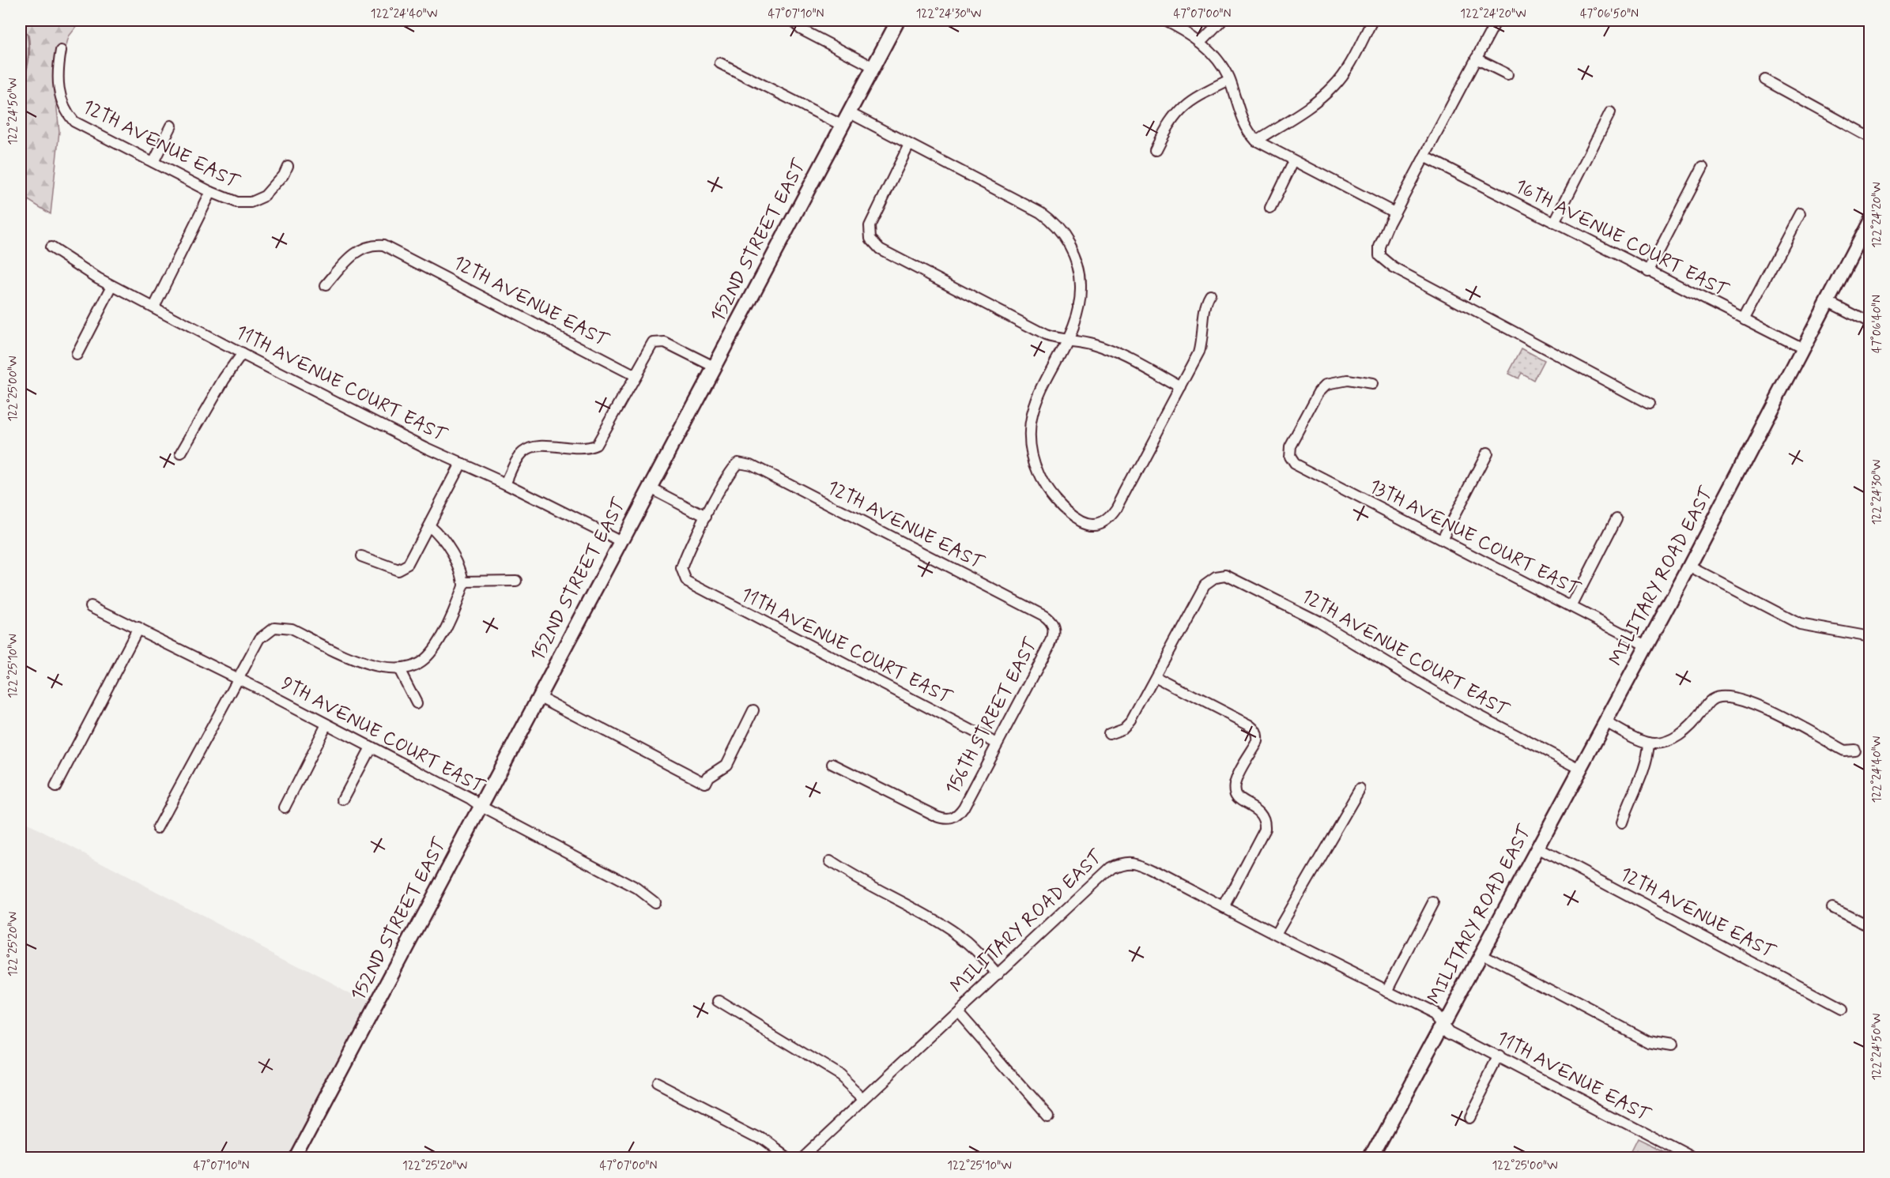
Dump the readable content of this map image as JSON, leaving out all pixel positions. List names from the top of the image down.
{
  "streets": {
    "main road": ["152ND STREET EAST", "MILITARY ROAD EAST"],
    "street": [
      "12TH AVENUE EAST",
      "16TH AVENUE COURT EAST",
      "11TH AVENUE COURT EAST",
      "13TH AVENUE COURT EAST",
      "12TH AVENUE COURT EAST",
      "156TH STREET EAST",
      "9TH AVENUE COURT EAST",
      "11TH AVENUE EAST"
    ]
  },
  "crossings": [
    ["12TH AVENUE EAST", "11TH AVENUE COURT EAST"],
    ["12TH AVENUE EAST", "MILITARY ROAD EAST"],
    ["12TH AVENUE EAST", "156TH STREET EAST"],
    ["16TH AVENUE COURT EAST", "MILITARY ROAD EAST"],
    ["152ND STREET EAST", "11TH AVENUE COURT EAST"],
    ["152ND STREET EAST", "9TH AVENUE COURT EAST"],
    ["11TH AVENUE COURT EAST", "156TH STREET EAST"],
    ["13TH AVENUE COURT EAST", "MILITARY ROAD EAST"],
    ["MILITARY ROAD EAST", "12TH AVENUE COURT EAST"],
    ["MILITARY ROAD EAST", "11TH AVENUE EAST"]
  ],
  "coordinates": [
    "122°24'40\"W",
    "47°07'10\"N",
    "122°24'30\"W",
    "47°07'00\"N",
    "122°24'20\"W",
    "47°06'50\"N",
    "122°24'50\"W",
    "47°06'40\"N",
    "122°25'00\"W",
    "122°25'10\"W",
    "122°25'20\"W"
  ]
}
